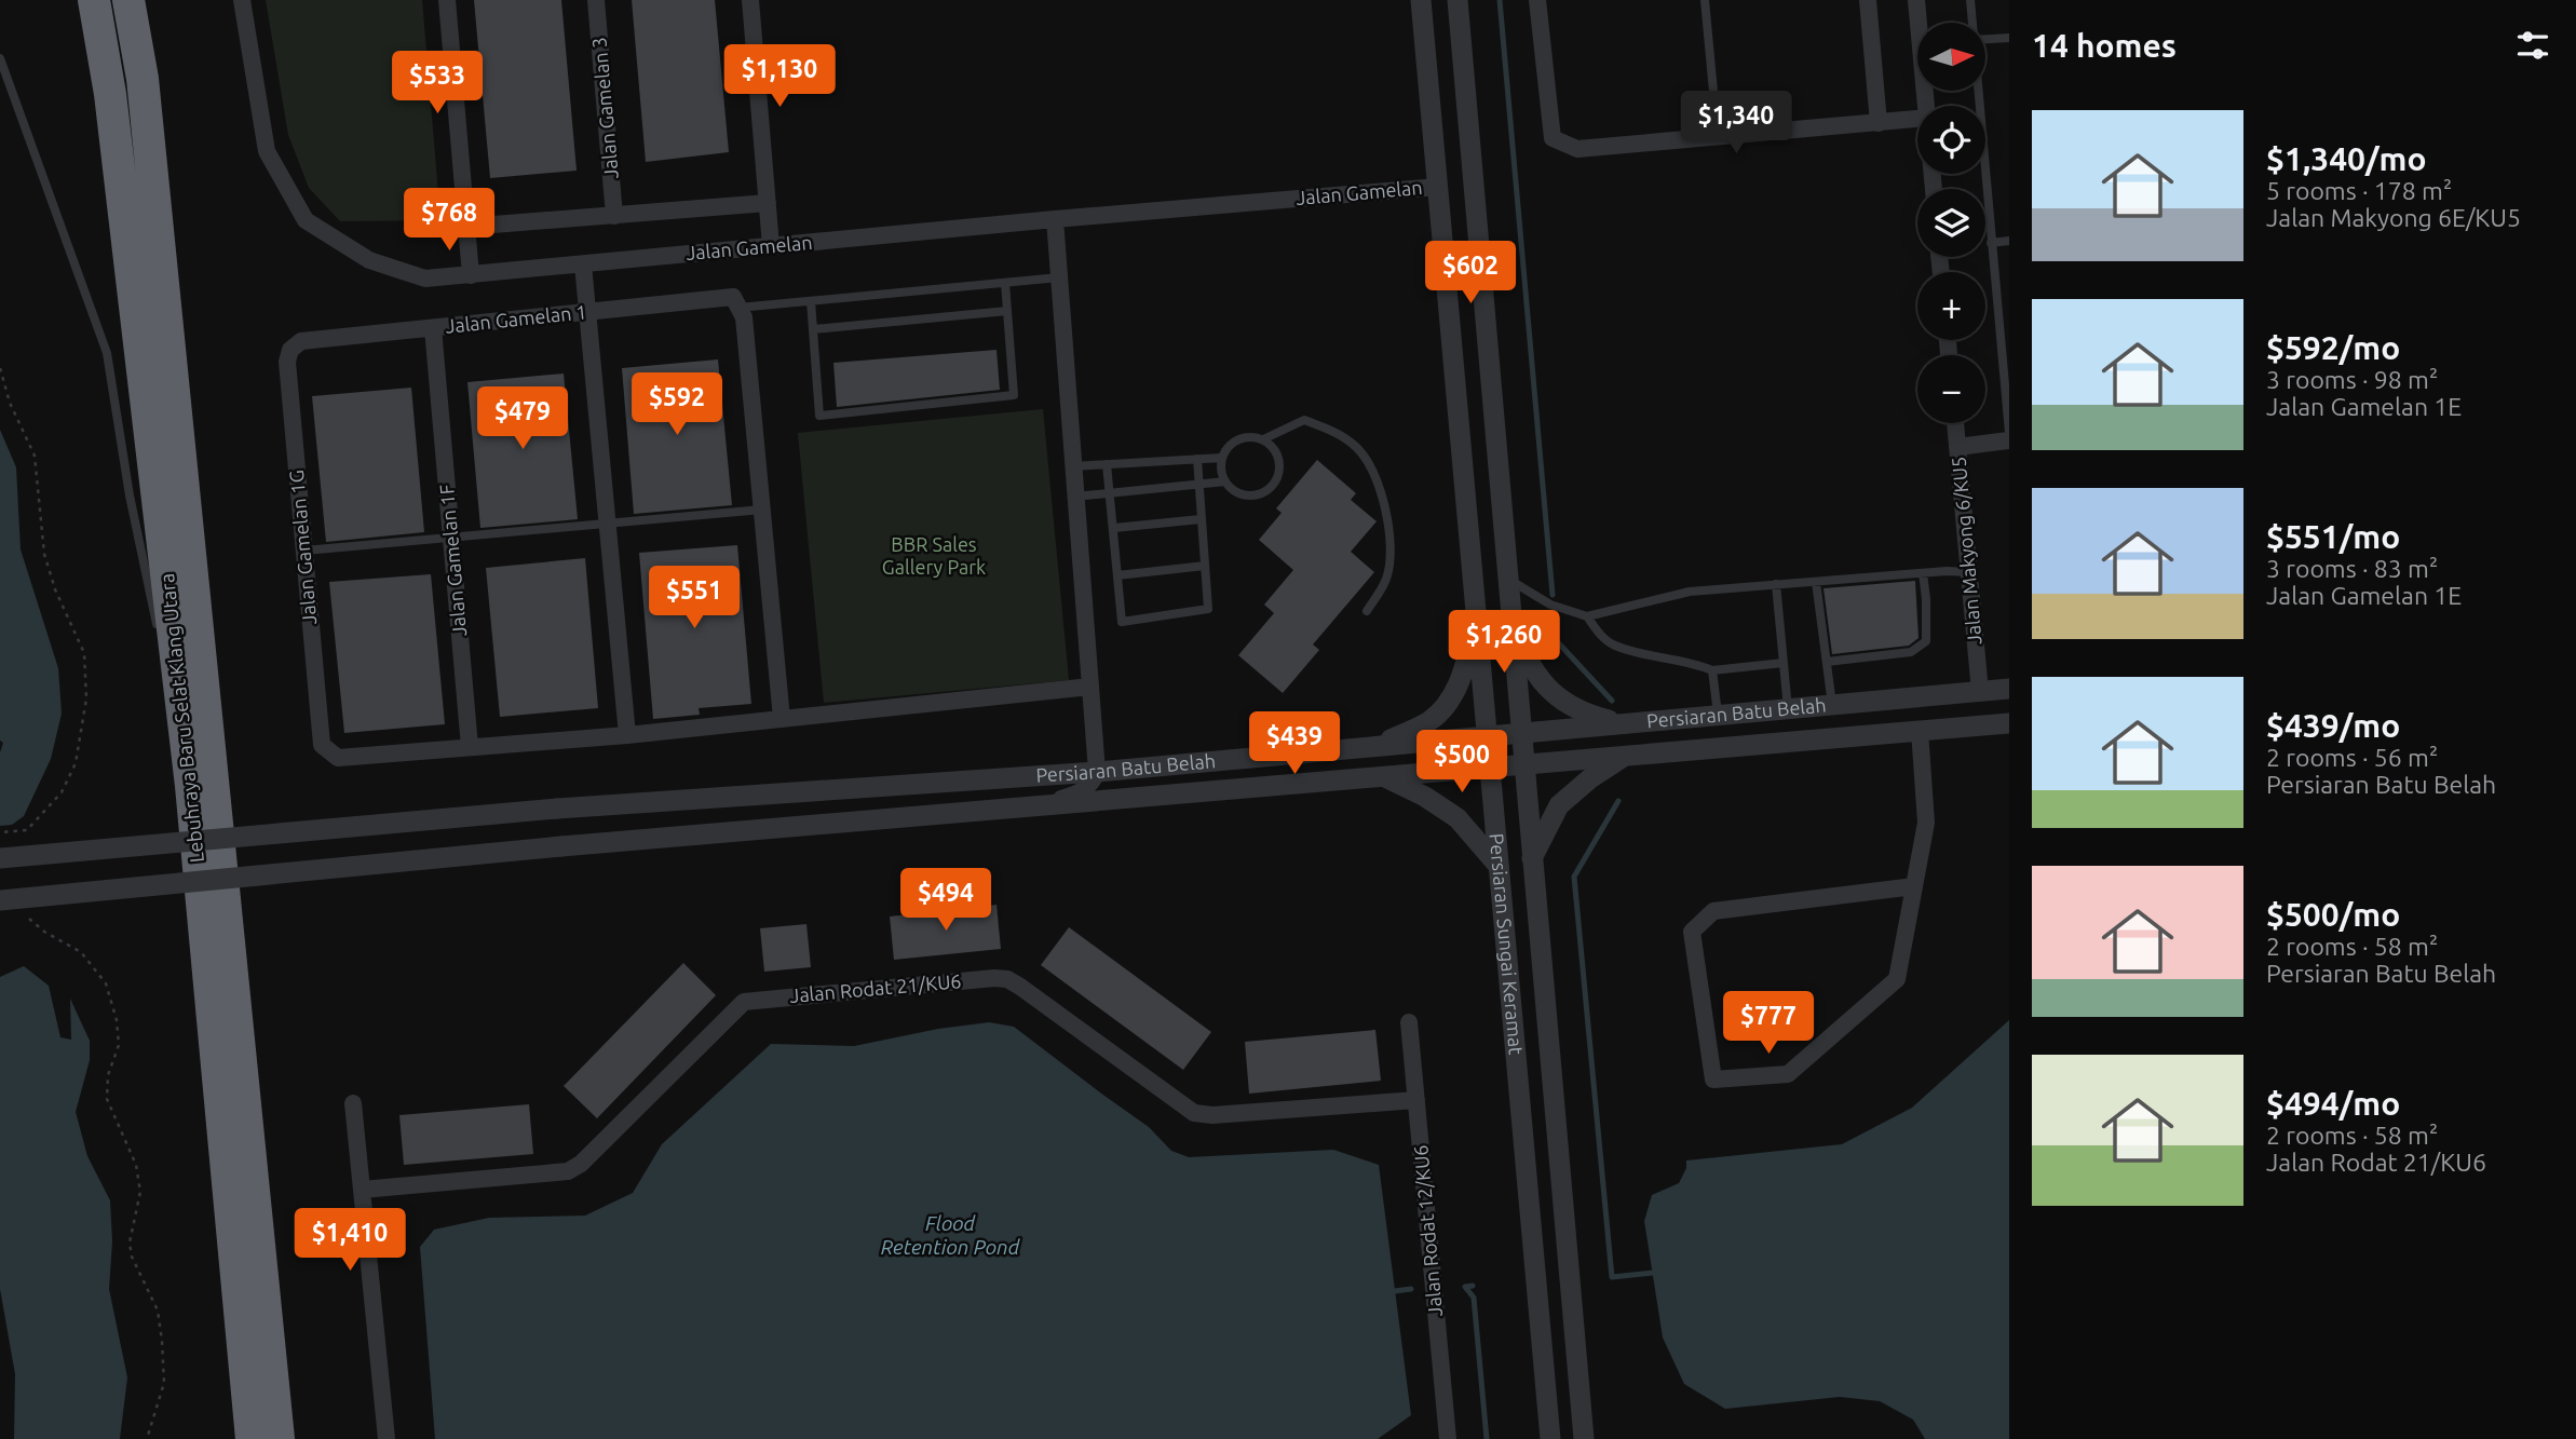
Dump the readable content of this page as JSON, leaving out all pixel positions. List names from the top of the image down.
{
  "streets": {
    "highway": ["Lebuhraya Baru Selat Klang Utara"],
    "street": [
      "Jalan Gamelan 3",
      "Jalan Gamelan",
      "Jalan Gamelan 1",
      "Jalan Gamelan 1G",
      "Jalan Makyong 6/KU5",
      "Jalan Gamelan 1F",
      "Persiaran Batu Belah",
      "Persiaran Sungai Keramat",
      "Jalan Rodat 21/KU6",
      "Jalan Rodat 12/KU6"
    ]
  },
  "crossings": [
    ["Jalan Gamelan", "Persiaran Sungai Keramat"],
    ["Jalan Gamelan 1", "Jalan Gamelan 1G"],
    ["Jalan Gamelan 1", "Jalan Gamelan 1F"],
    ["Jalan Gamelan 1G", "Jalan Gamelan 1F"],
    ["Jalan Makyong 6/KU5", "Persiaran Batu Belah"],
    ["Persiaran Batu Belah", "Persiaran Sungai Keramat"],
    ["Jalan Rodat 21/KU6", "Jalan Rodat 12/KU6"]
  ],
  "water": ["Flood Retention Pond"],
  "parks": ["BBR Sales Gallery Park"],
  "north": "right",
  "page": {
    "heading": "14 homes",
    "map_buttons": ["+", "−"],
    "price": [
      "$1,130",
      "$533",
      "$1,340",
      "$768",
      "$602",
      "$592",
      "$479",
      "$551",
      "$1,260",
      "$439",
      "$500",
      "$494",
      "$777",
      "$1,410"
    ],
    "list": [
      {
        "name": "$1,340/mo",
        "note": "5 rooms · 178 m² · Jalan Makyong 6E/KU5"
      },
      {
        "name": "$592/mo",
        "note": "3 rooms · 98 m² · Jalan Gamelan 1E"
      },
      {
        "name": "$551/mo",
        "note": "3 rooms · 83 m² · Jalan Gamelan 1E"
      },
      {
        "name": "$439/mo",
        "note": "2 rooms · 56 m² · Persiaran Batu Belah"
      },
      {
        "name": "$500/mo",
        "note": "2 rooms · 58 m² · Persiaran Batu Belah"
      },
      {
        "name": "$494/mo",
        "note": "2 rooms · 58 m² · Jalan Rodat 21/KU6"
      }
    ]
  }
}
